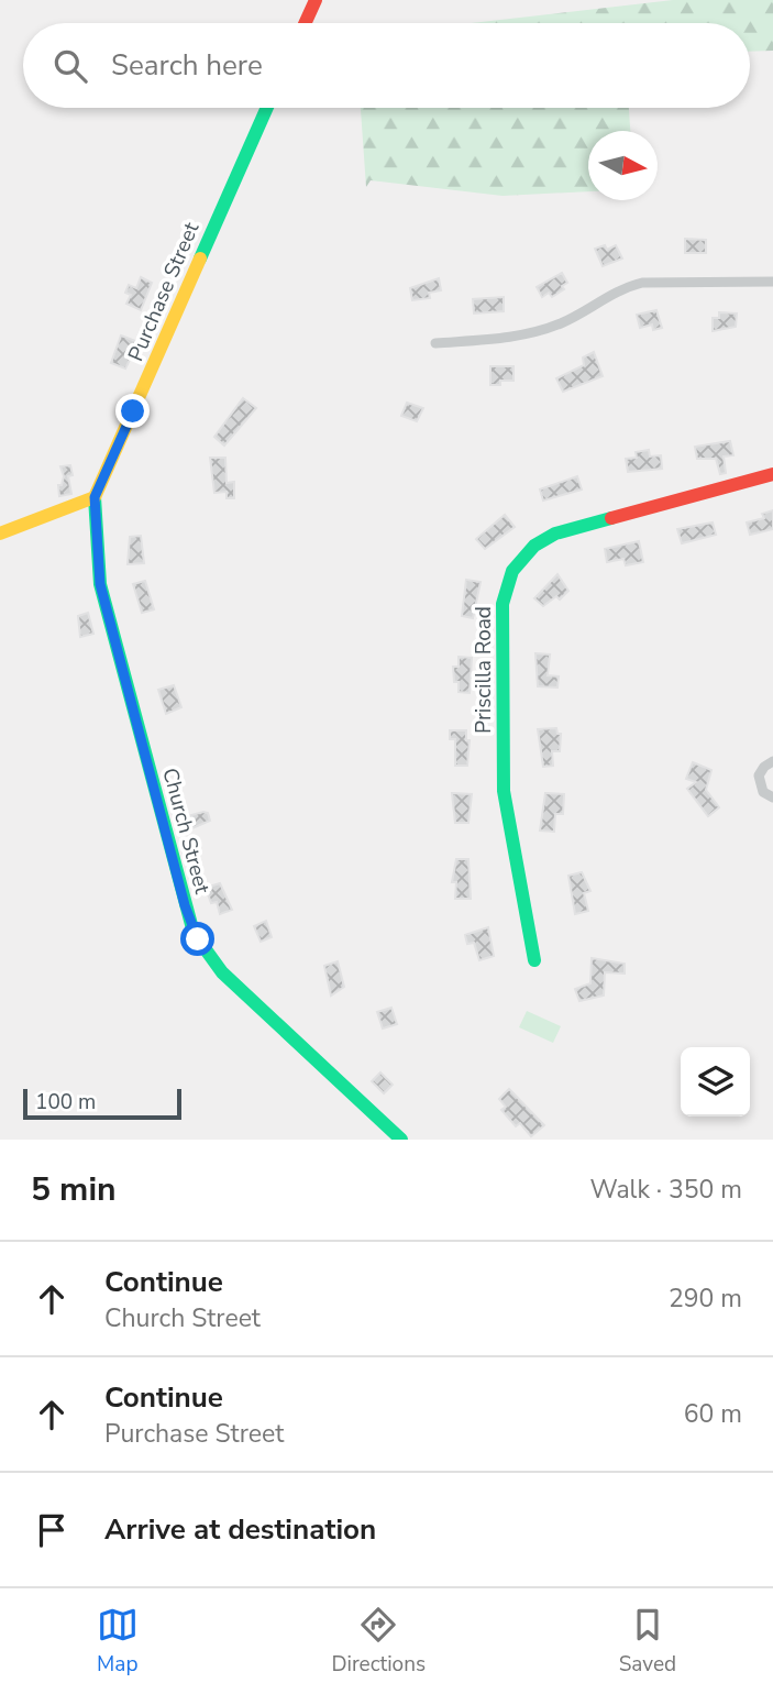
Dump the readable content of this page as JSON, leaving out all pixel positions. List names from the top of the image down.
{
  "streets": {
    "street": ["Purchase Street", "Priscilla Road", "Church Street"]
  },
  "crossings": [
    ["Purchase Street", "Church Street"]
  ],
  "scale_bar": "100 m",
  "north": "right",
  "page": {
    "search": "Search here",
    "scale": "100 m",
    "heading": ["5 min", "Walk · 350 m"],
    "list": [
      ["Continue", "Church Street", "290 m"],
      ["Continue", "Purchase Street", "60 m"],
      "Arrive at destination"
    ],
    "nav": ["Map", "Directions", "Saved"]
  }
}
